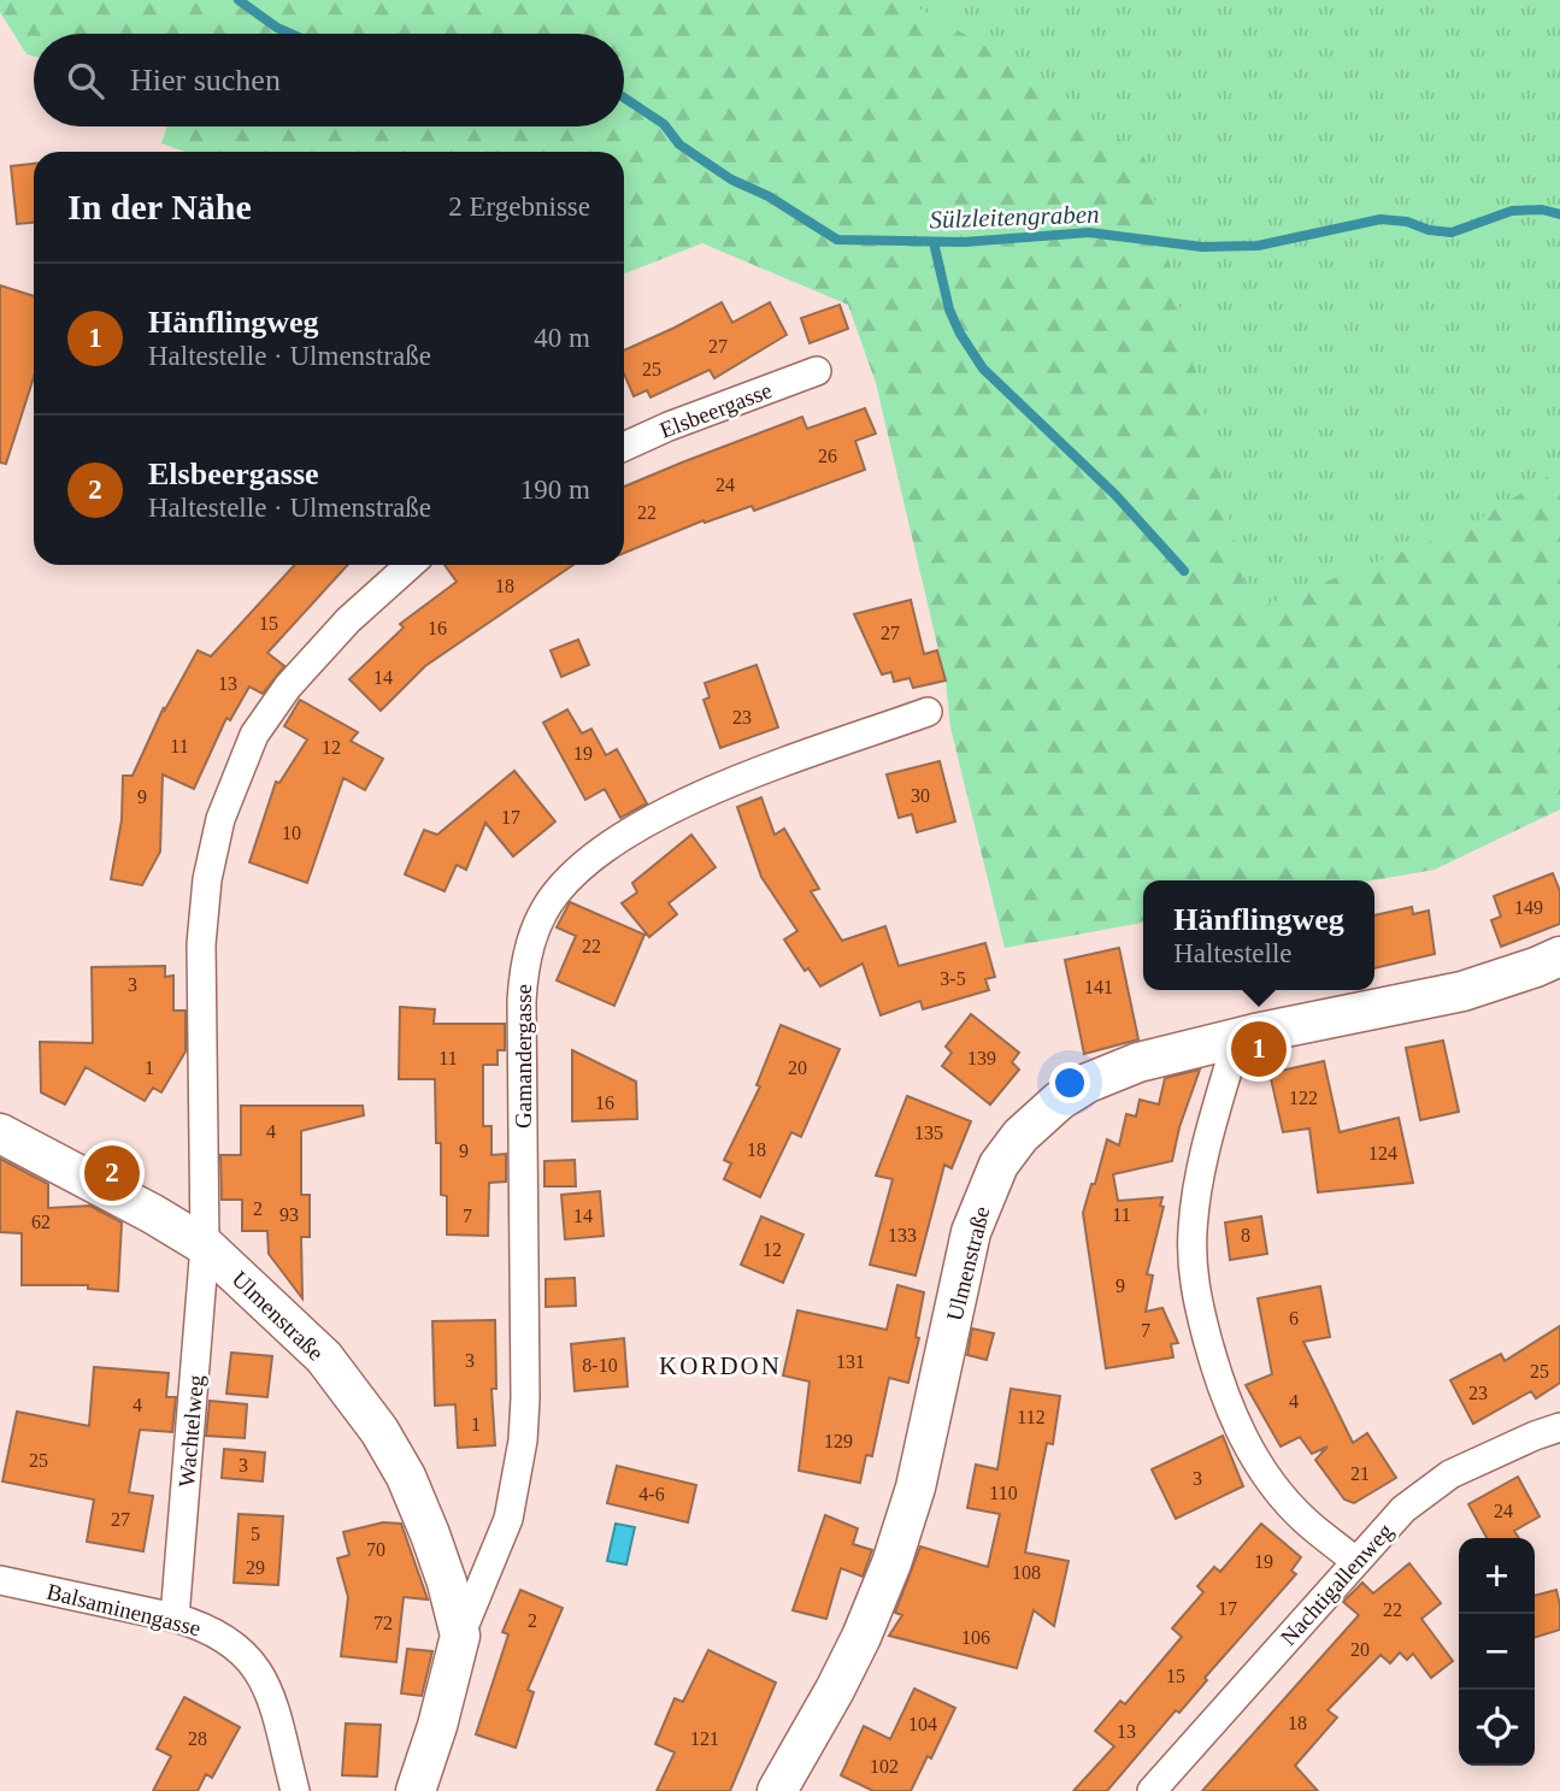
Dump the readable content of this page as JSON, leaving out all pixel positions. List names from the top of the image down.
{
  "streets": {
    "street": [
      "Elsbeergasse",
      "Gamandergasse",
      "Ulmenstraße",
      "Wachtelweg",
      "Nachtigallenweg",
      "Balsaminengasse"
    ]
  },
  "crossings": [
    ["Gamandergasse", "Ulmenstraße"],
    ["Ulmenstraße", "Wachtelweg"],
    ["Wachtelweg", "Balsaminengasse"]
  ],
  "districts": ["KORDON"],
  "water": ["Sülzleitengraben"],
  "house_numbers": [
    "27",
    "25",
    "26",
    "24",
    "22",
    "18",
    "15",
    "16",
    "27",
    "14",
    "13",
    "23",
    "11",
    "12",
    "19",
    "30",
    "9",
    "17",
    "10",
    "149",
    "22",
    "3-5",
    "3",
    "141",
    "11",
    "139",
    "1",
    "20",
    "122",
    "16",
    "4",
    "135",
    "18",
    "9",
    "124",
    "2",
    "93",
    "11",
    "7",
    "14",
    "62",
    "133",
    "8",
    "12",
    "9",
    "6",
    "7",
    "3",
    "131",
    "8-10",
    "25",
    "23",
    "4",
    "4",
    "112",
    "1",
    "129",
    "25",
    "3",
    "21",
    "3",
    "110",
    "4-6",
    "24",
    "27",
    "5",
    "70",
    "19",
    "29",
    "108",
    "17",
    "22",
    "2",
    "72",
    "106",
    "20",
    "15",
    "18",
    "104",
    "13",
    "28",
    "121",
    "102"
  ],
  "page": {
    "search": "Hier suchen",
    "heading": ["In der Nähe", "2 Ergebnisse"],
    "list": [
      {
        "mark": "1",
        "name": "Hänflingweg",
        "note": "Haltestelle · Ulmenstraße",
        "value": "40 m"
      },
      {
        "mark": "2",
        "name": "Elsbeergasse",
        "note": "Haltestelle · Ulmenstraße",
        "value": "190 m"
      }
    ],
    "popup": ["Hänflingweg", "Haltestelle"],
    "pins": ["1", "2"],
    "map_buttons": ["+", "−"]
  }
}
